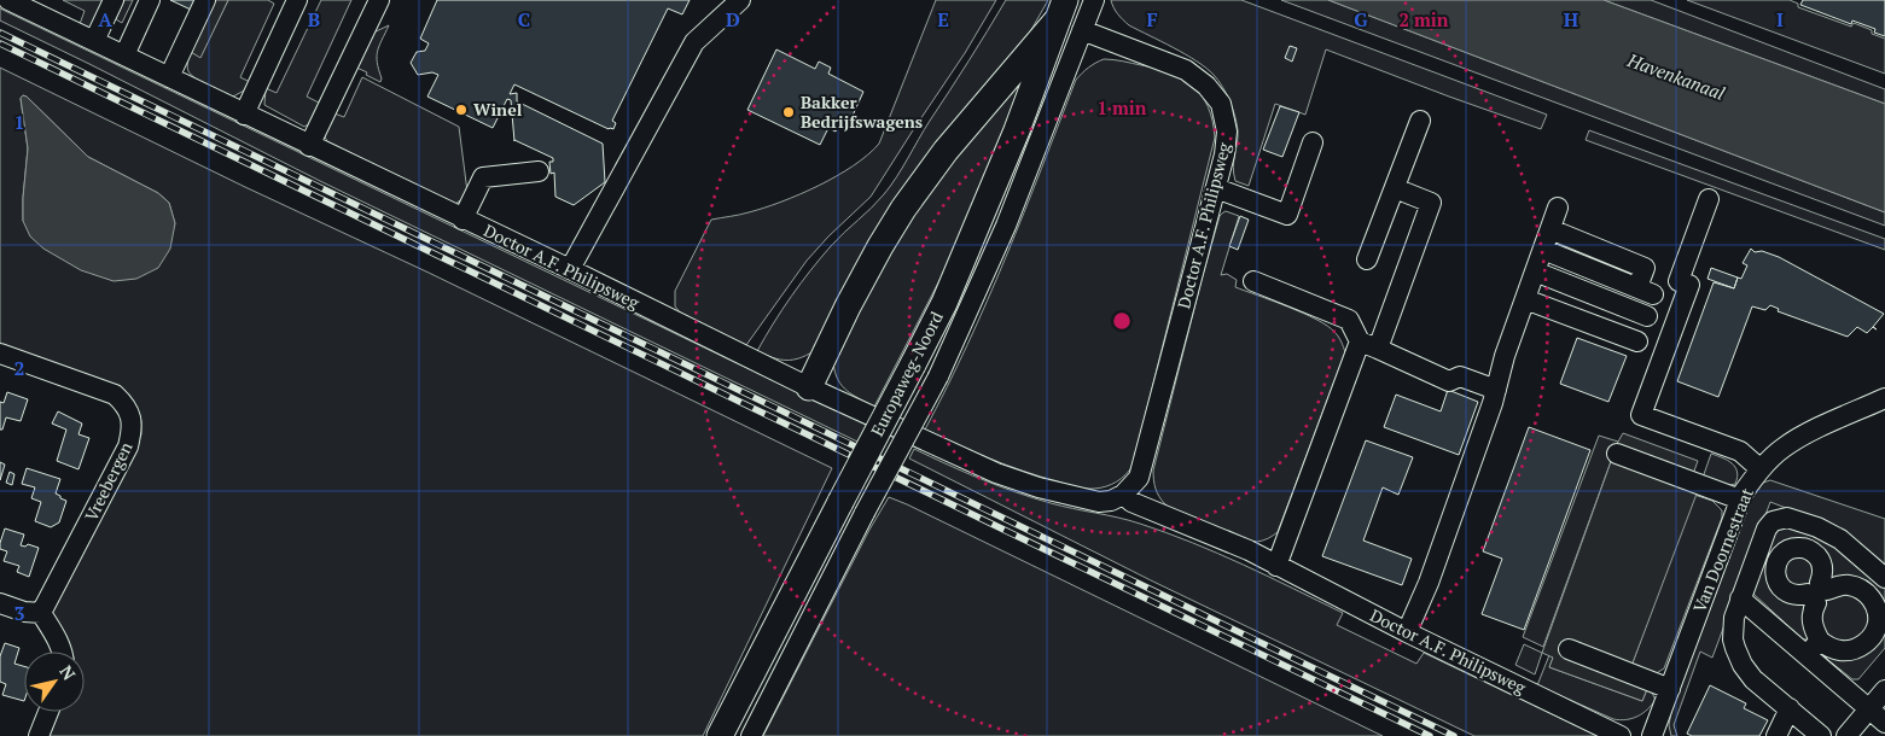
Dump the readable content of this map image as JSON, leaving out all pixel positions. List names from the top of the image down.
{
  "streets": {
    "main road": ["Europaweg-Noord"],
    "street": ["Doctor A.F. Philipsweg", "Vreebergen", "Van Doornestraat"]
  },
  "crossings": [
    ["Doctor A.F. Philipsweg", "Europaweg-Noord"]
  ],
  "water": ["Havenkanaal"],
  "places": ["Winel", "Bakker Bedrijfswagens"],
  "north": "top right",
  "grid": {
    "columns": [
      "A",
      "B",
      "C",
      "D",
      "E",
      "F",
      "G",
      "H",
      "I"
    ],
    "rows": ["1", "2", "3"]
  },
  "rings": ["2 min", "1 min"]
}
